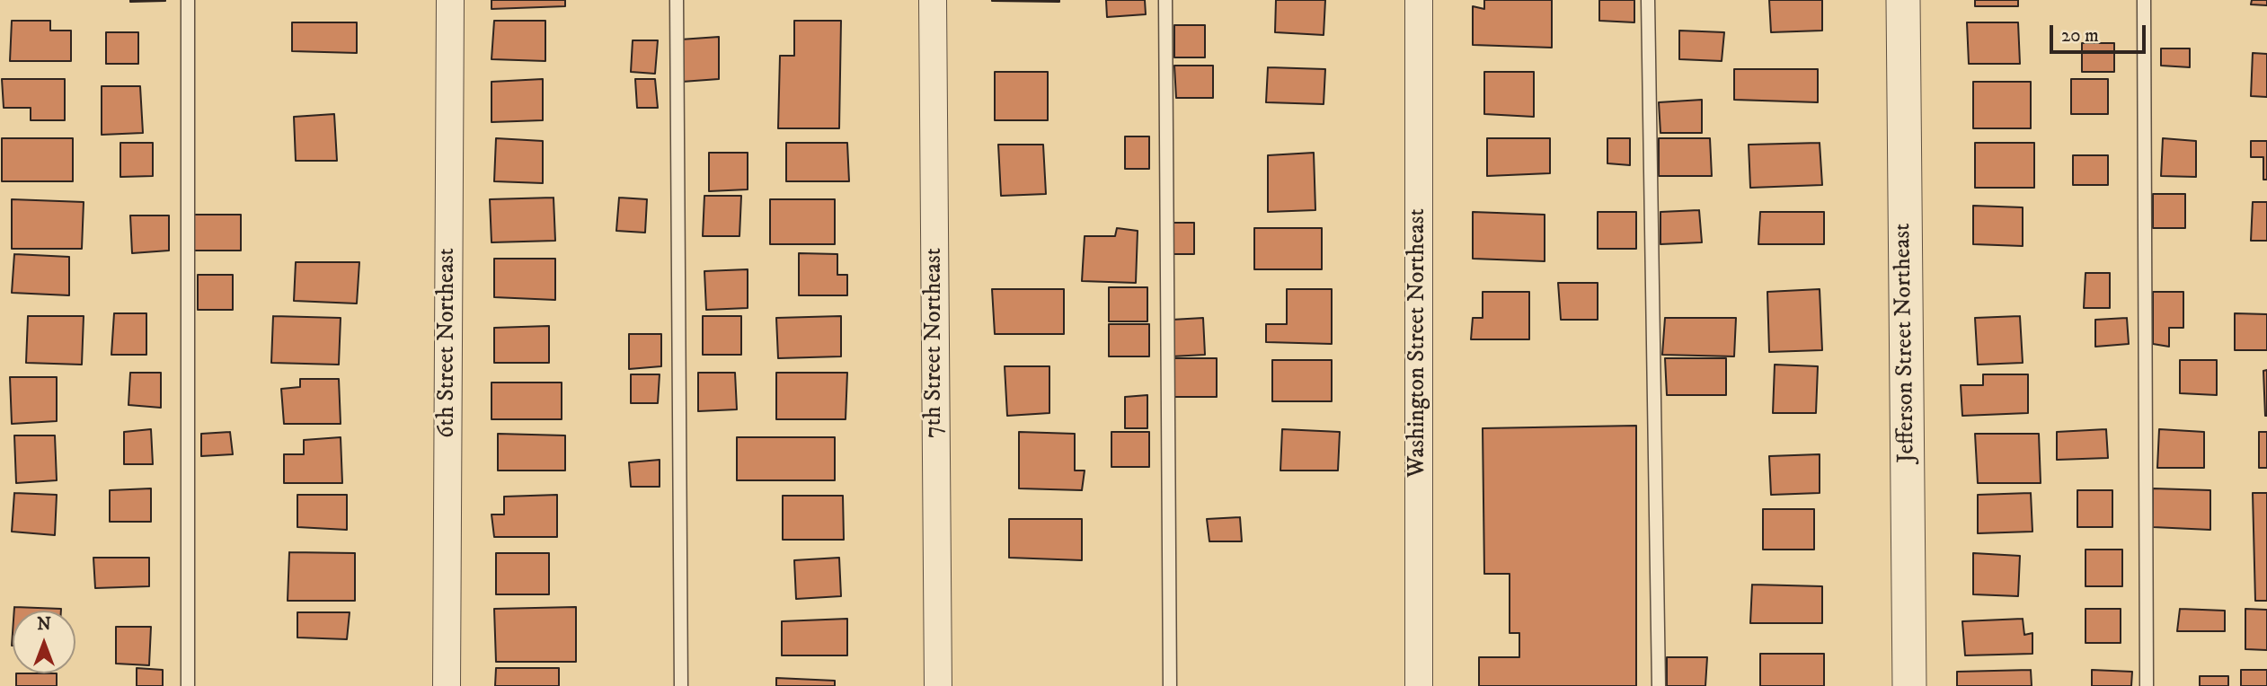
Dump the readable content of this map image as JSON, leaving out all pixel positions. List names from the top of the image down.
{
  "streets": {
    "street": [
      "6th Street Northeast",
      "7th Street Northeast",
      "Washington Street Northeast",
      "Jefferson Street Northeast"
    ]
  },
  "scale_bar": "20 m",
  "north": "top"
}
